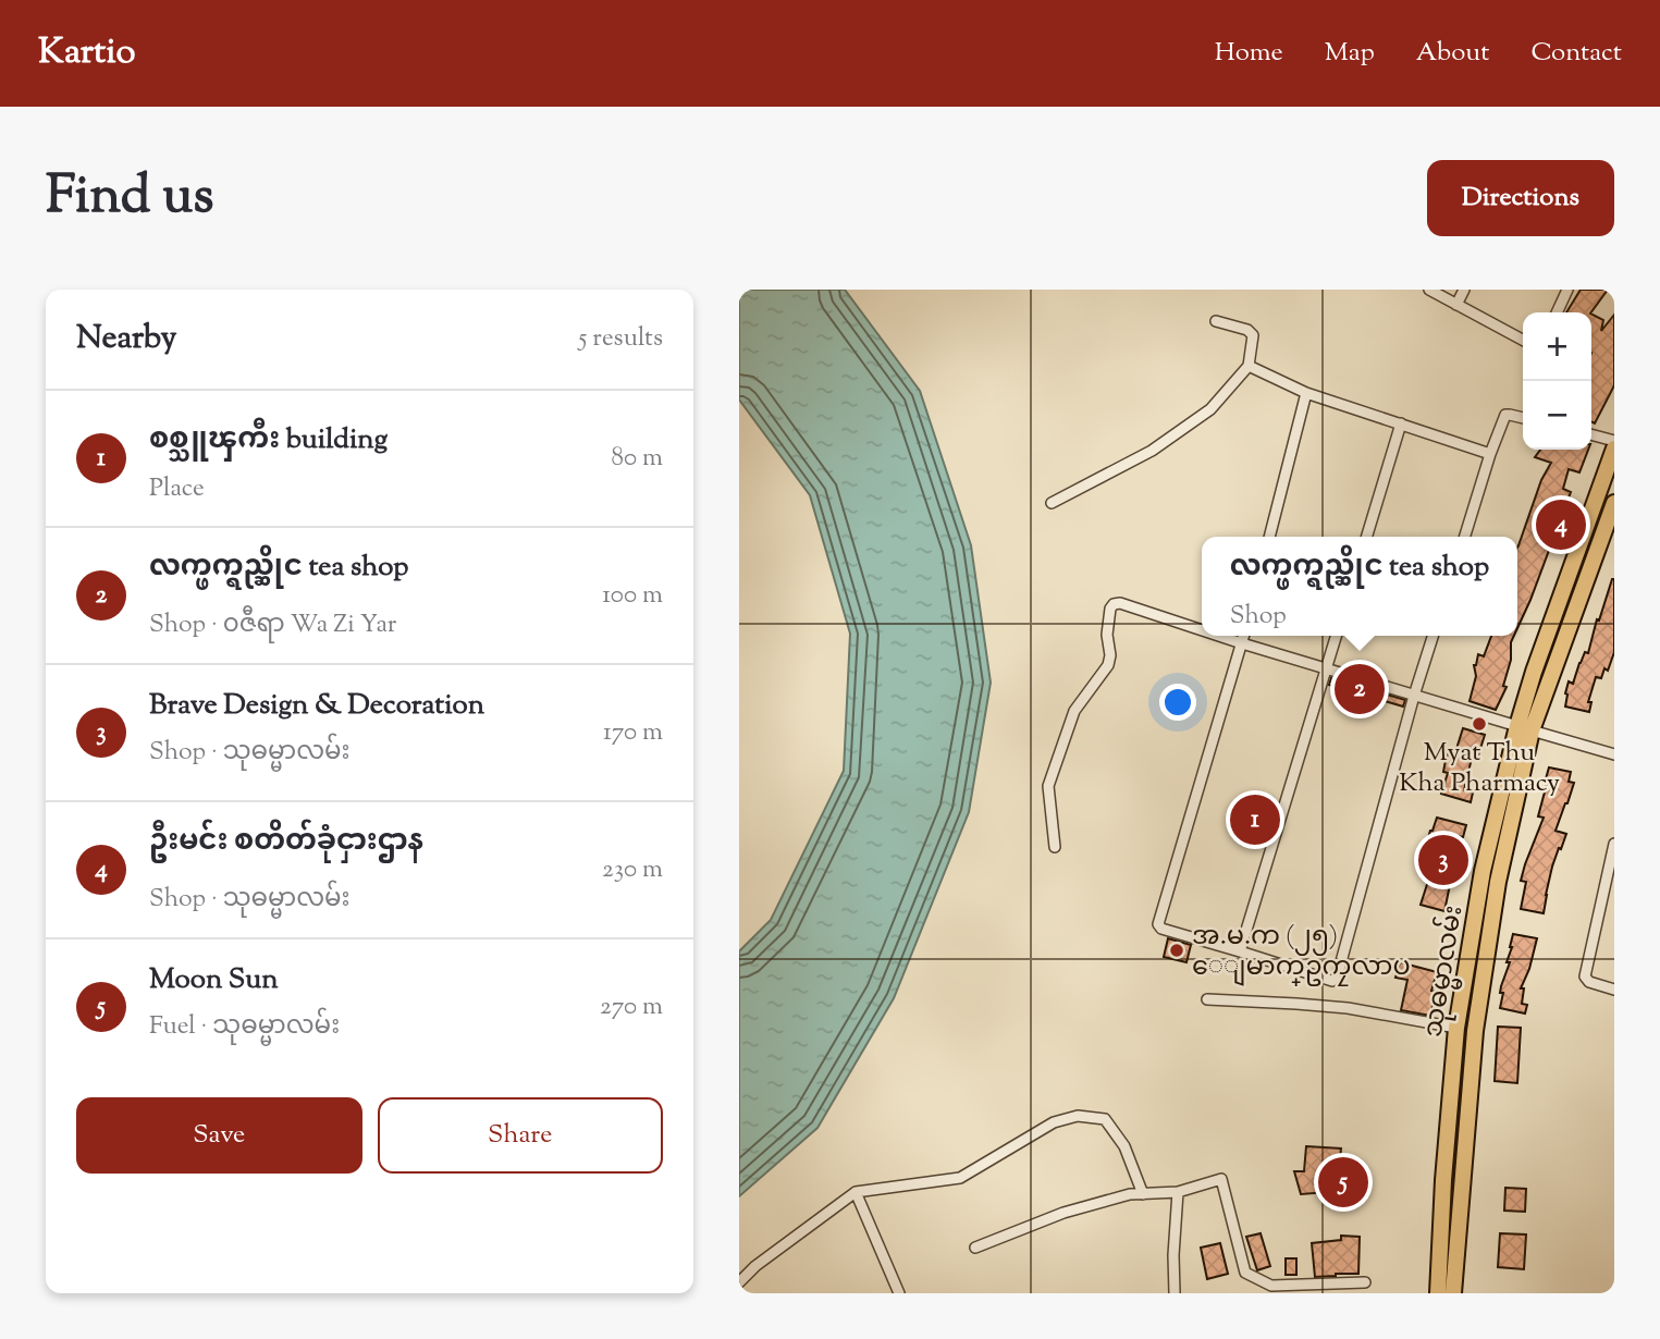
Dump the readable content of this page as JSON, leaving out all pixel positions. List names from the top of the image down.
{
  "streets": {
    "main road": ["သုဓမ္မာလမ်း"]
  },
  "places": ["Myat Thu Kha Pharmacy", "အ.မ.က (၂၅) ေျမာက္ဥကၠလာပ"],
  "page": {
    "header": "Kartio",
    "nav": [
      "Home",
      "Map",
      "About",
      "Contact"
    ],
    "title": "Find us",
    "buttons": [
      "Directions",
      ["Save", "Share"]
    ],
    "heading": ["Nearby", "5 results"],
    "map_buttons": ["+", "−"],
    "list": [
      {
        "mark": "1",
        "name": "စစ္သူၾကီး building",
        "note": "Place",
        "value": "80 m"
      },
      {
        "mark": "2",
        "name": "လက္ဖက္ရည္ဆိုင tea shop",
        "note": "Shop · ၀ဇီရာ Wa Zi Yar",
        "value": "100 m"
      },
      {
        "mark": "3",
        "name": "Brave Design & Decoration",
        "note": "Shop · သုဓမ္မာလမ်း",
        "value": "170 m"
      },
      {
        "mark": "4",
        "name": "ဦးမင်း စတိတ်ခုံငှားဌာန",
        "note": "Shop · သုဓမ္မာလမ်း",
        "value": "230 m"
      },
      {
        "mark": "5",
        "name": "Moon Sun",
        "note": "Fuel · သုဓမ္မာလမ်း",
        "value": "270 m"
      }
    ],
    "pins": [
      "4",
      "2",
      "1",
      "3",
      "5"
    ],
    "popup": ["လက္ဖက္ရည္ဆိုင tea shop", "Shop"]
  }
}
